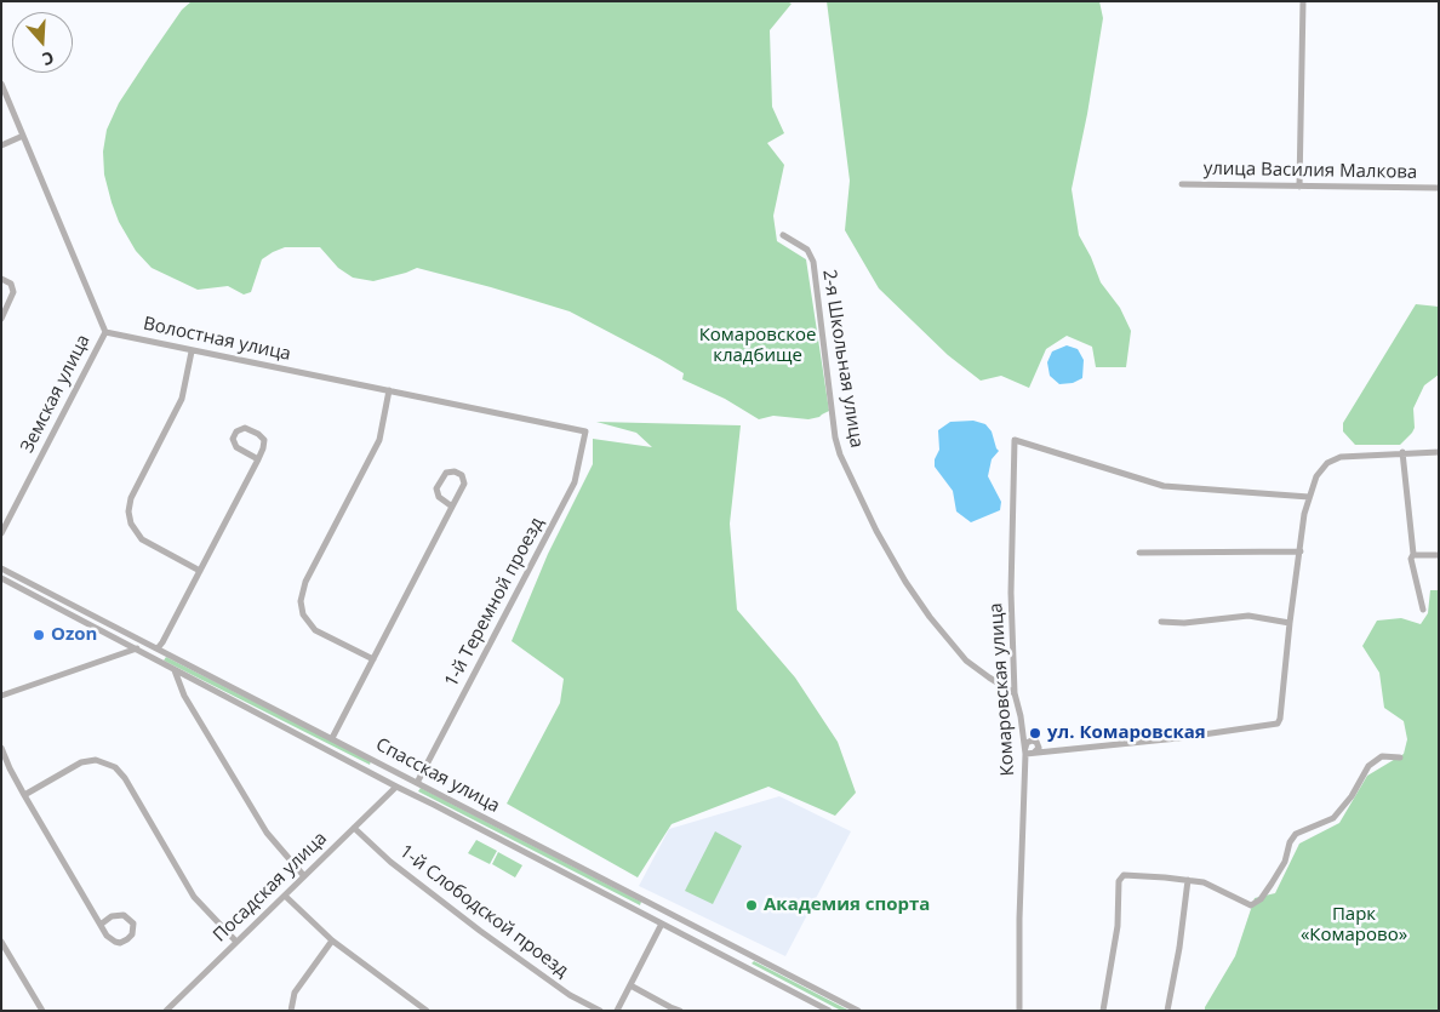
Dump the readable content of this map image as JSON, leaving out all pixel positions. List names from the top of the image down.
{
  "streets": {
    "street": [
      "улица Василия Малкова",
      "Волостная улица",
      "2-я Школьная улица",
      "Земская улица",
      "1-й Теремной проезд",
      "Комаровская улица",
      "Спасская улица",
      "Посадская улица",
      "1-й Слободской проезд"
    ]
  },
  "crossings": [
    ["Волостная улица", "Земская улица"],
    ["Волостная улица", "1-й Теремной проезд"],
    ["2-я Школьная улица", "Комаровская улица"],
    ["1-й Теремной проезд", "Спасская улица"],
    ["Спасская улица", "Посадская улица"],
    ["Посадская улица", "1-й Слободской проезд"]
  ],
  "parks": ["Комаровское кладбище", "Парк «Комарово»"],
  "places": ["Ozon", "ул. Комаровская", "Академия спорта"],
  "north": "bottom"
}
